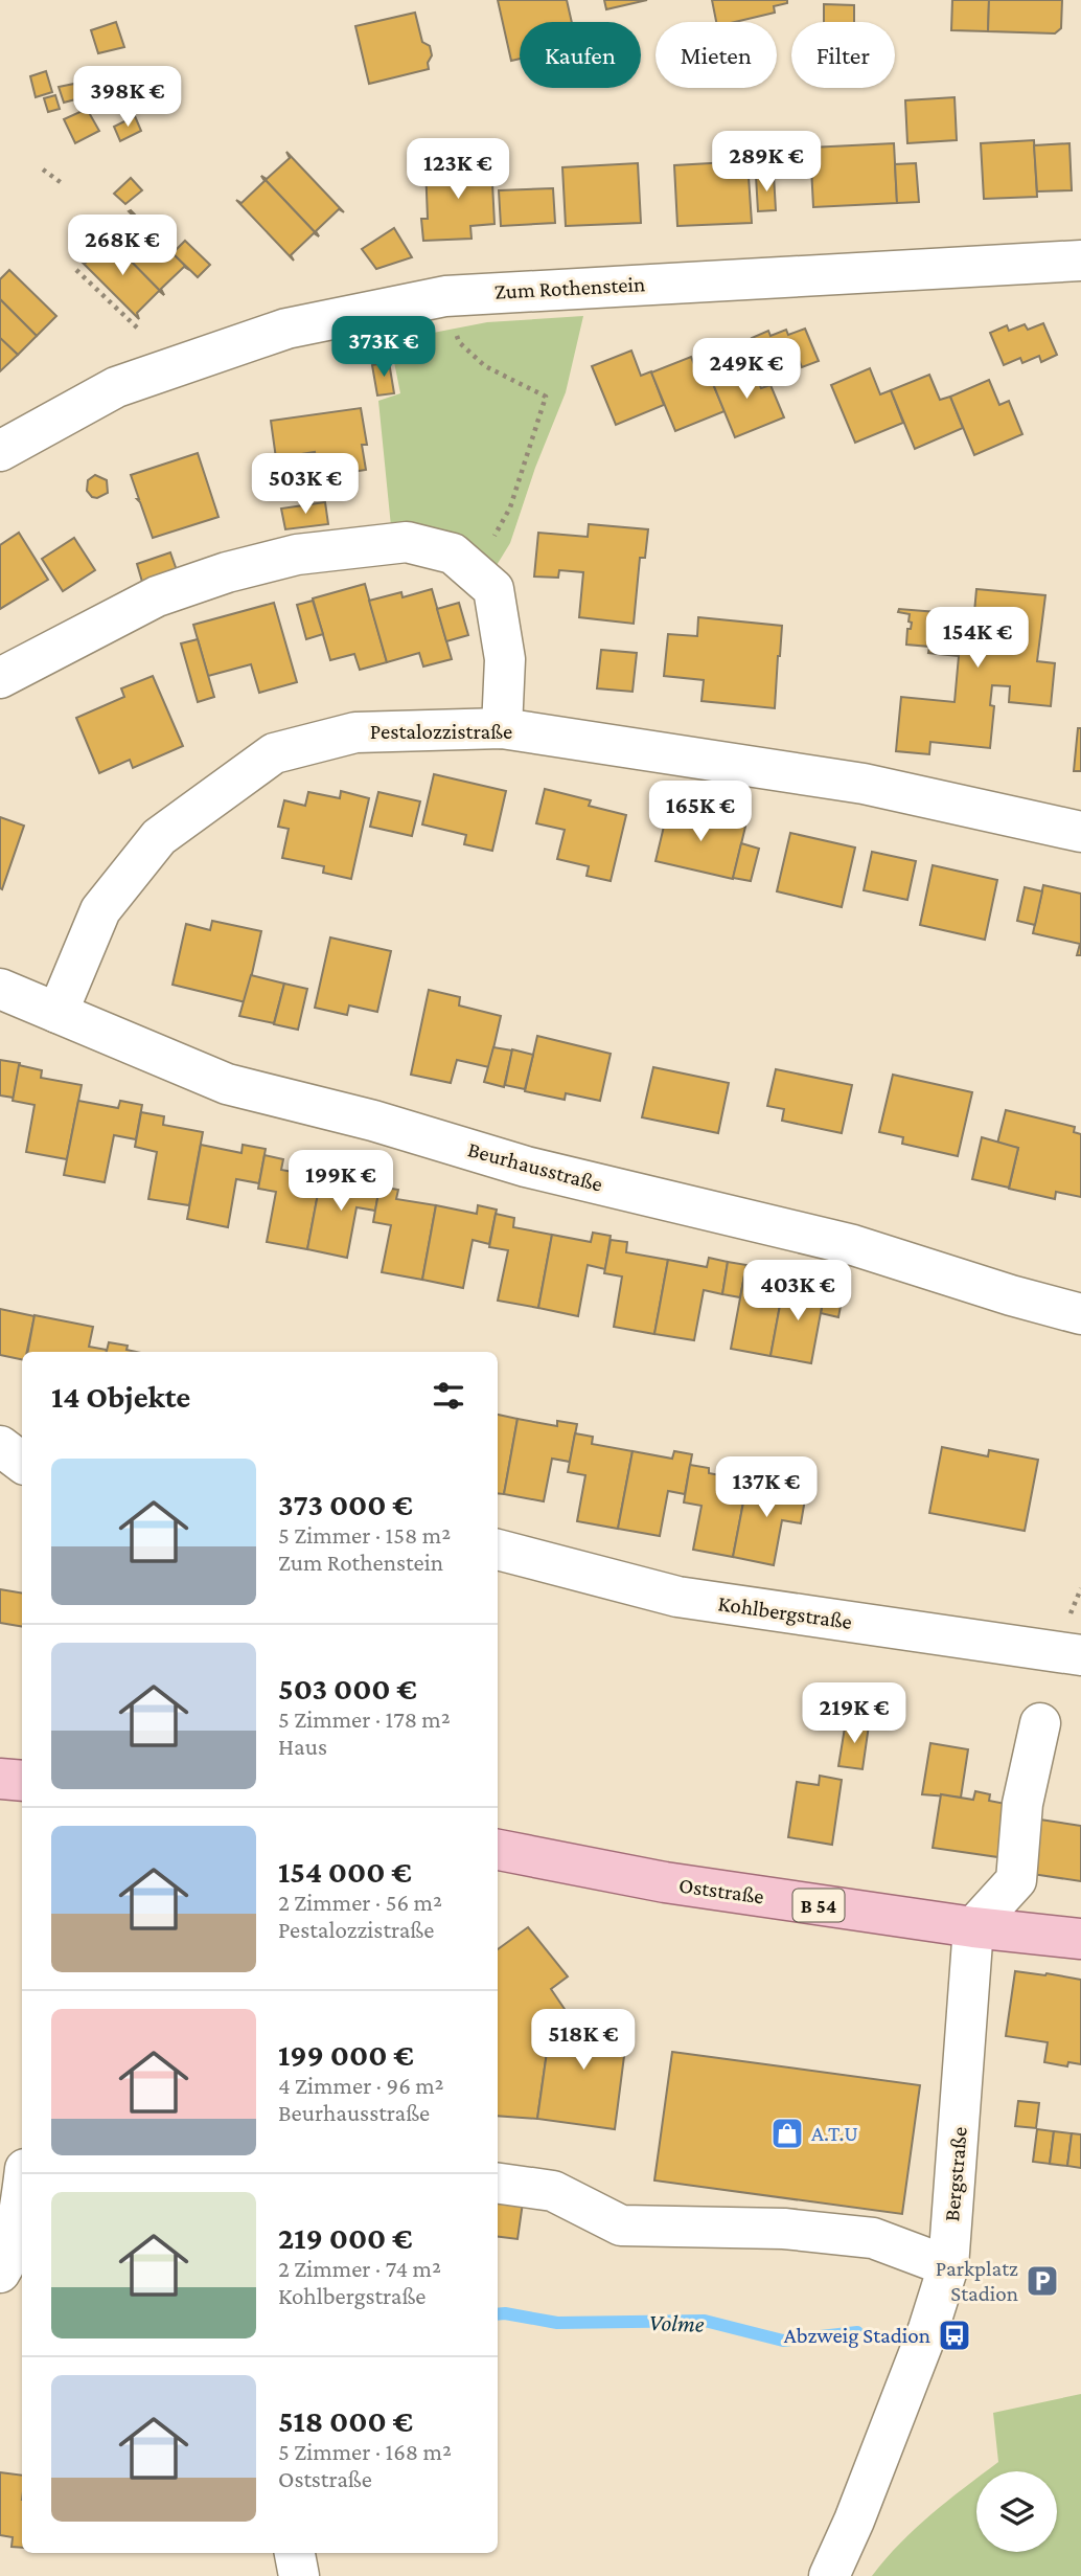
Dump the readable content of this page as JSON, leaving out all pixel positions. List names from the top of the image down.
{
  "streets": {
    "main road": ["Oststraße", "B 54"],
    "street": [
      "Zum Rothenstein",
      "Pestalozzistraße",
      "Beurhausstraße",
      "Kohlbergstraße",
      "Bergstraße"
    ]
  },
  "crossings": [
    ["Pestalozzistraße", "Beurhausstraße"],
    ["Oststraße", "Bergstraße"]
  ],
  "water": ["Volme"],
  "places": {
    "shop": ["A.T.U"],
    "parking": ["Parkplatz Stadion"],
    "bus stop": ["Abzweig Stadion"]
  },
  "page": {
    "chip": ["Kaufen", "Mieten", "Filter"],
    "price": [
      "398K €",
      "289K €",
      "123K €",
      "268K €",
      "373K €",
      "249K €",
      "503K €",
      "154K €",
      "165K €",
      "199K €",
      "403K €",
      "137K €",
      "219K €",
      "518K €"
    ],
    "heading": "14 Objekte",
    "list": [
      {
        "name": "373 000 €",
        "note": "5 Zimmer · 158 m² · Zum Rothenstein"
      },
      {
        "name": "503 000 €",
        "note": "5 Zimmer · 178 m² · Haus"
      },
      {
        "name": "154 000 €",
        "note": "2 Zimmer · 56 m² · Pestalozzistraße"
      },
      {
        "name": "199 000 €",
        "note": "4 Zimmer · 96 m² · Beurhausstraße"
      },
      {
        "name": "219 000 €",
        "note": "2 Zimmer · 74 m² · Kohlbergstraße"
      },
      {
        "name": "518 000 €",
        "note": "5 Zimmer · 168 m² · Oststraße"
      }
    ]
  }
}
